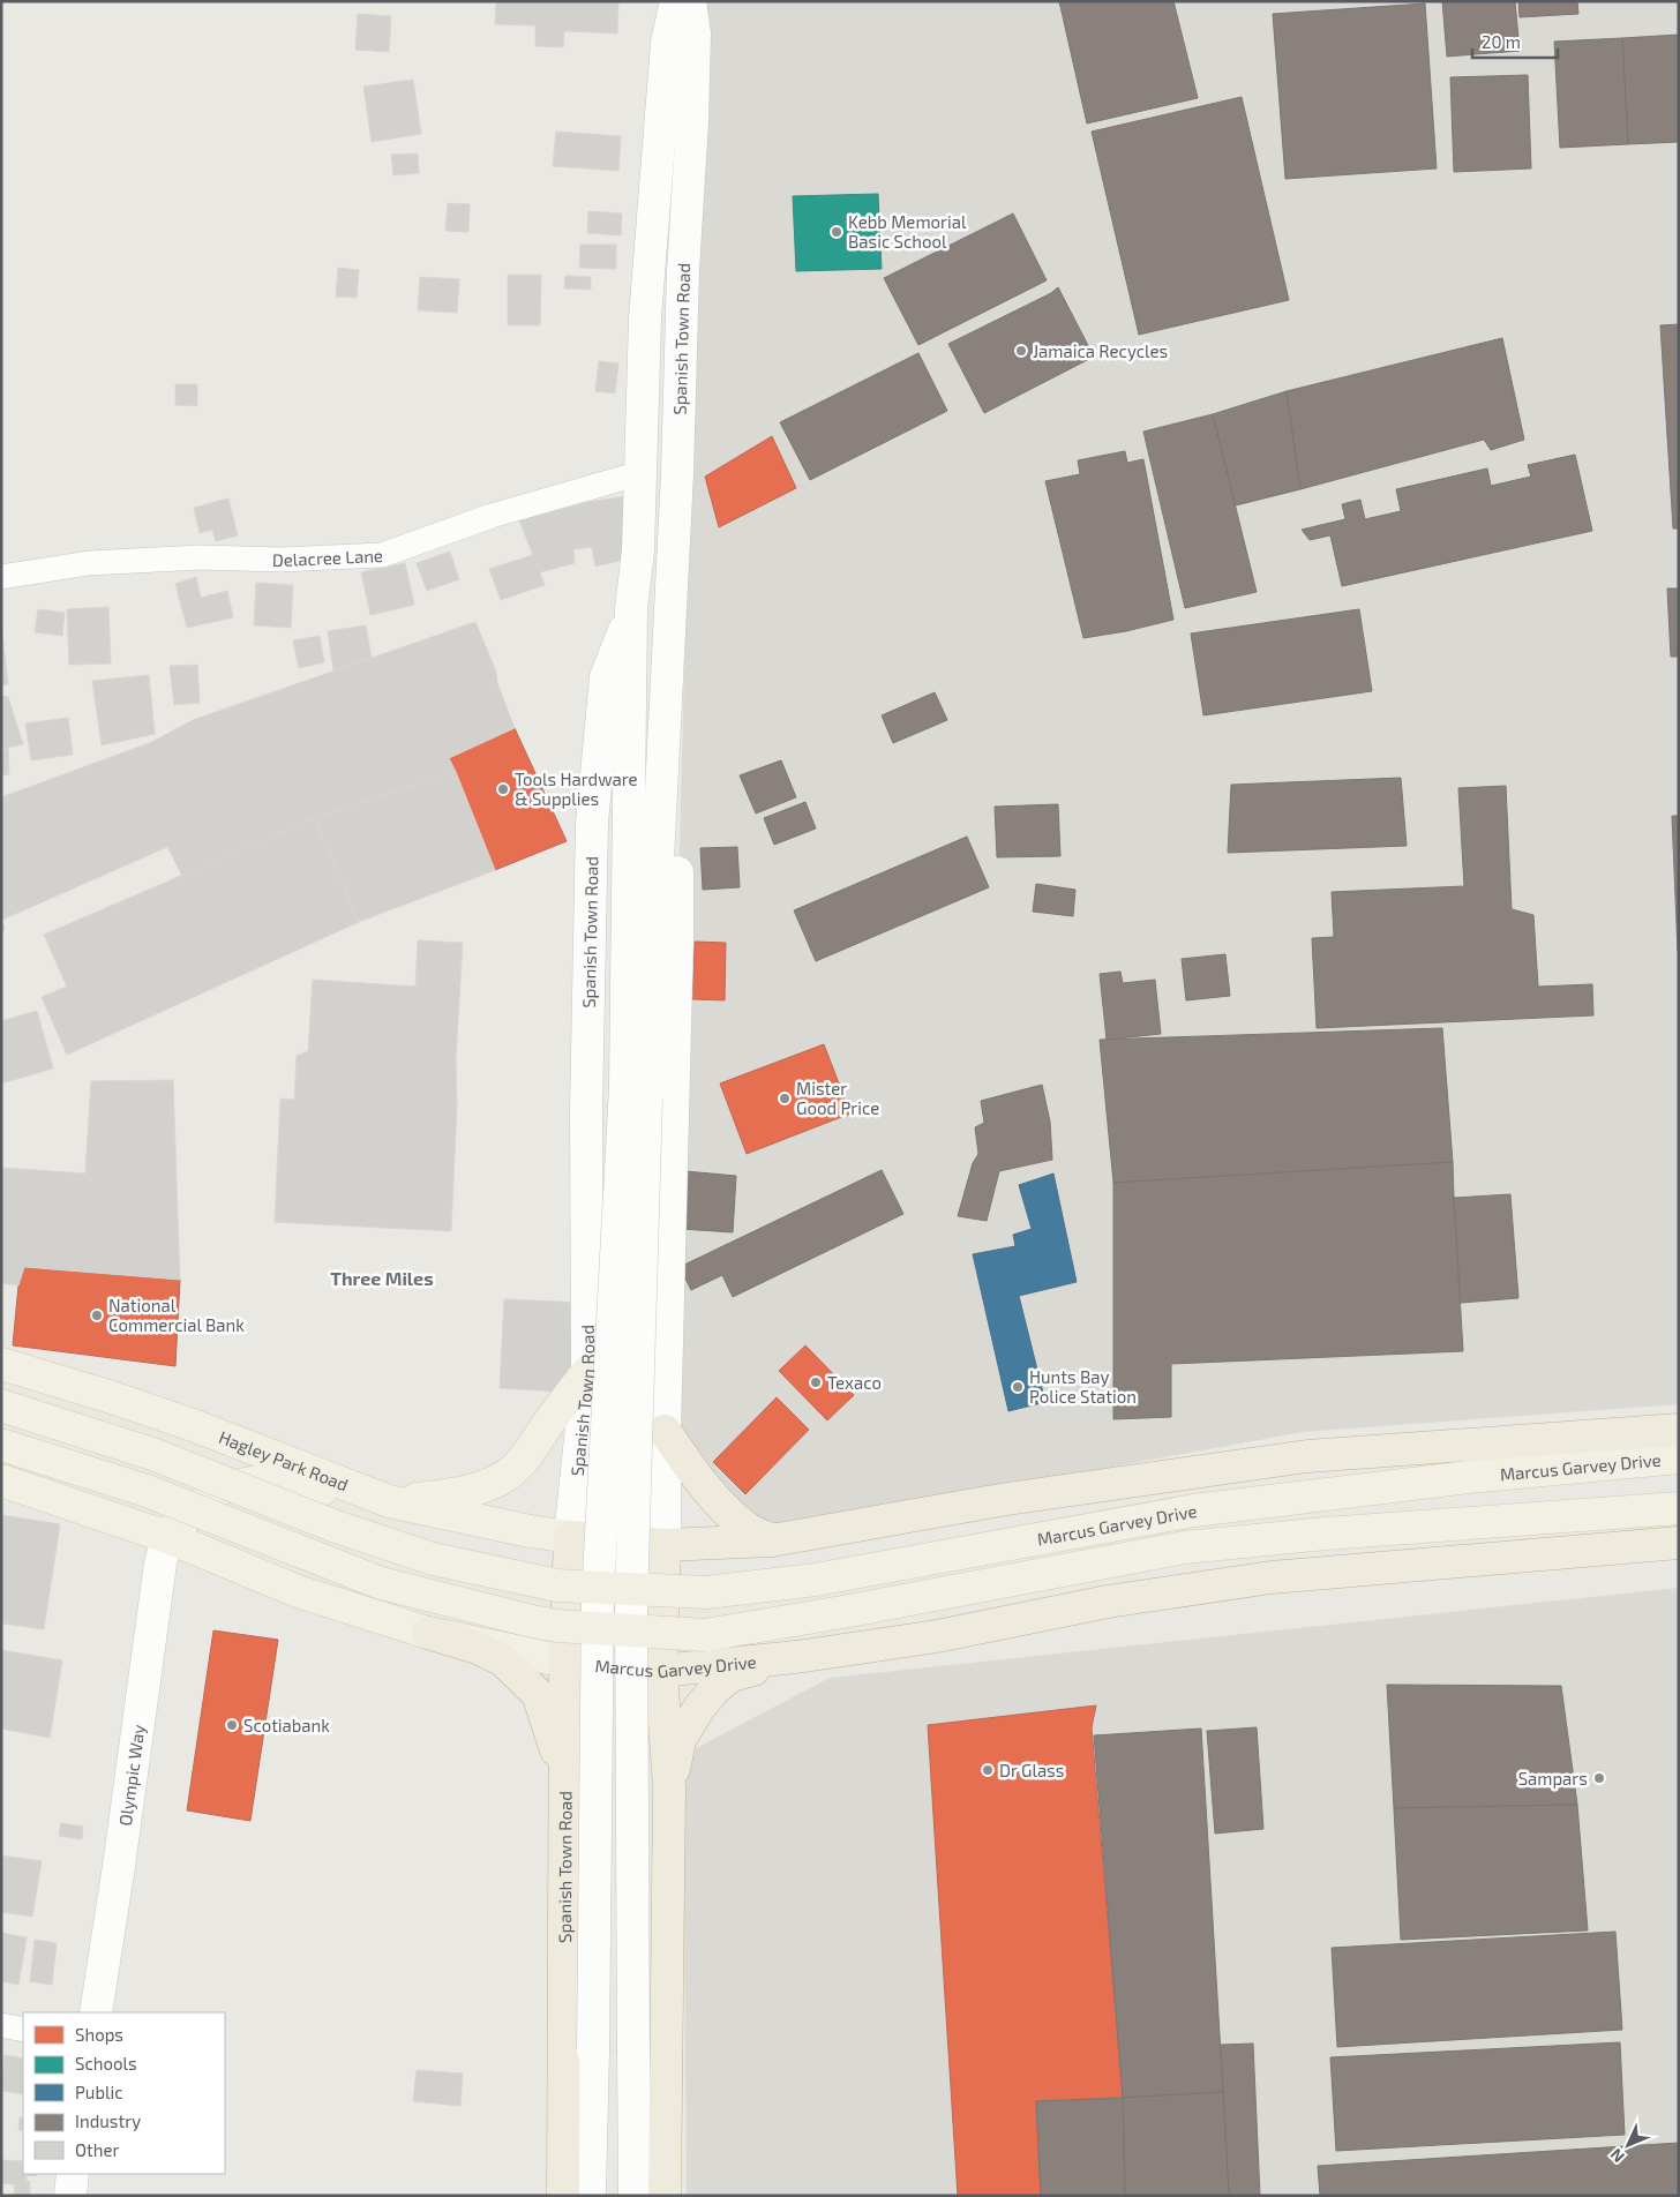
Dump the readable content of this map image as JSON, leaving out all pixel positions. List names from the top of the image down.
{
  "streets": {
    "highway": ["Spanish Town Road", "Marcus Garvey Drive"],
    "main road": ["Hagley Park Road", "Olympic Way"],
    "street": ["Delacree Lane"]
  },
  "crossings": [
    ["Spanish Town Road", "Delacree Lane"],
    ["Spanish Town Road", "Hagley Park Road"],
    ["Spanish Town Road", "Marcus Garvey Drive"],
    ["Hagley Park Road", "Marcus Garvey Drive"]
  ],
  "districts": ["Three Miles"],
  "places": [
    "Kebb Memorial Basic School",
    "Jamaica Recycles",
    "Tools Hardware & Supplies",
    "Mister Good Price",
    "National Commercial Bank",
    "Texaco",
    "Hunts Bay Police Station",
    "Scotiabank",
    "Dr Glass",
    "Sampars"
  ],
  "legend": [
    "Shops",
    "Schools",
    "Public",
    "Industry",
    "Other"
  ],
  "scale_bar": "20 m",
  "north": "bottom left"
}
